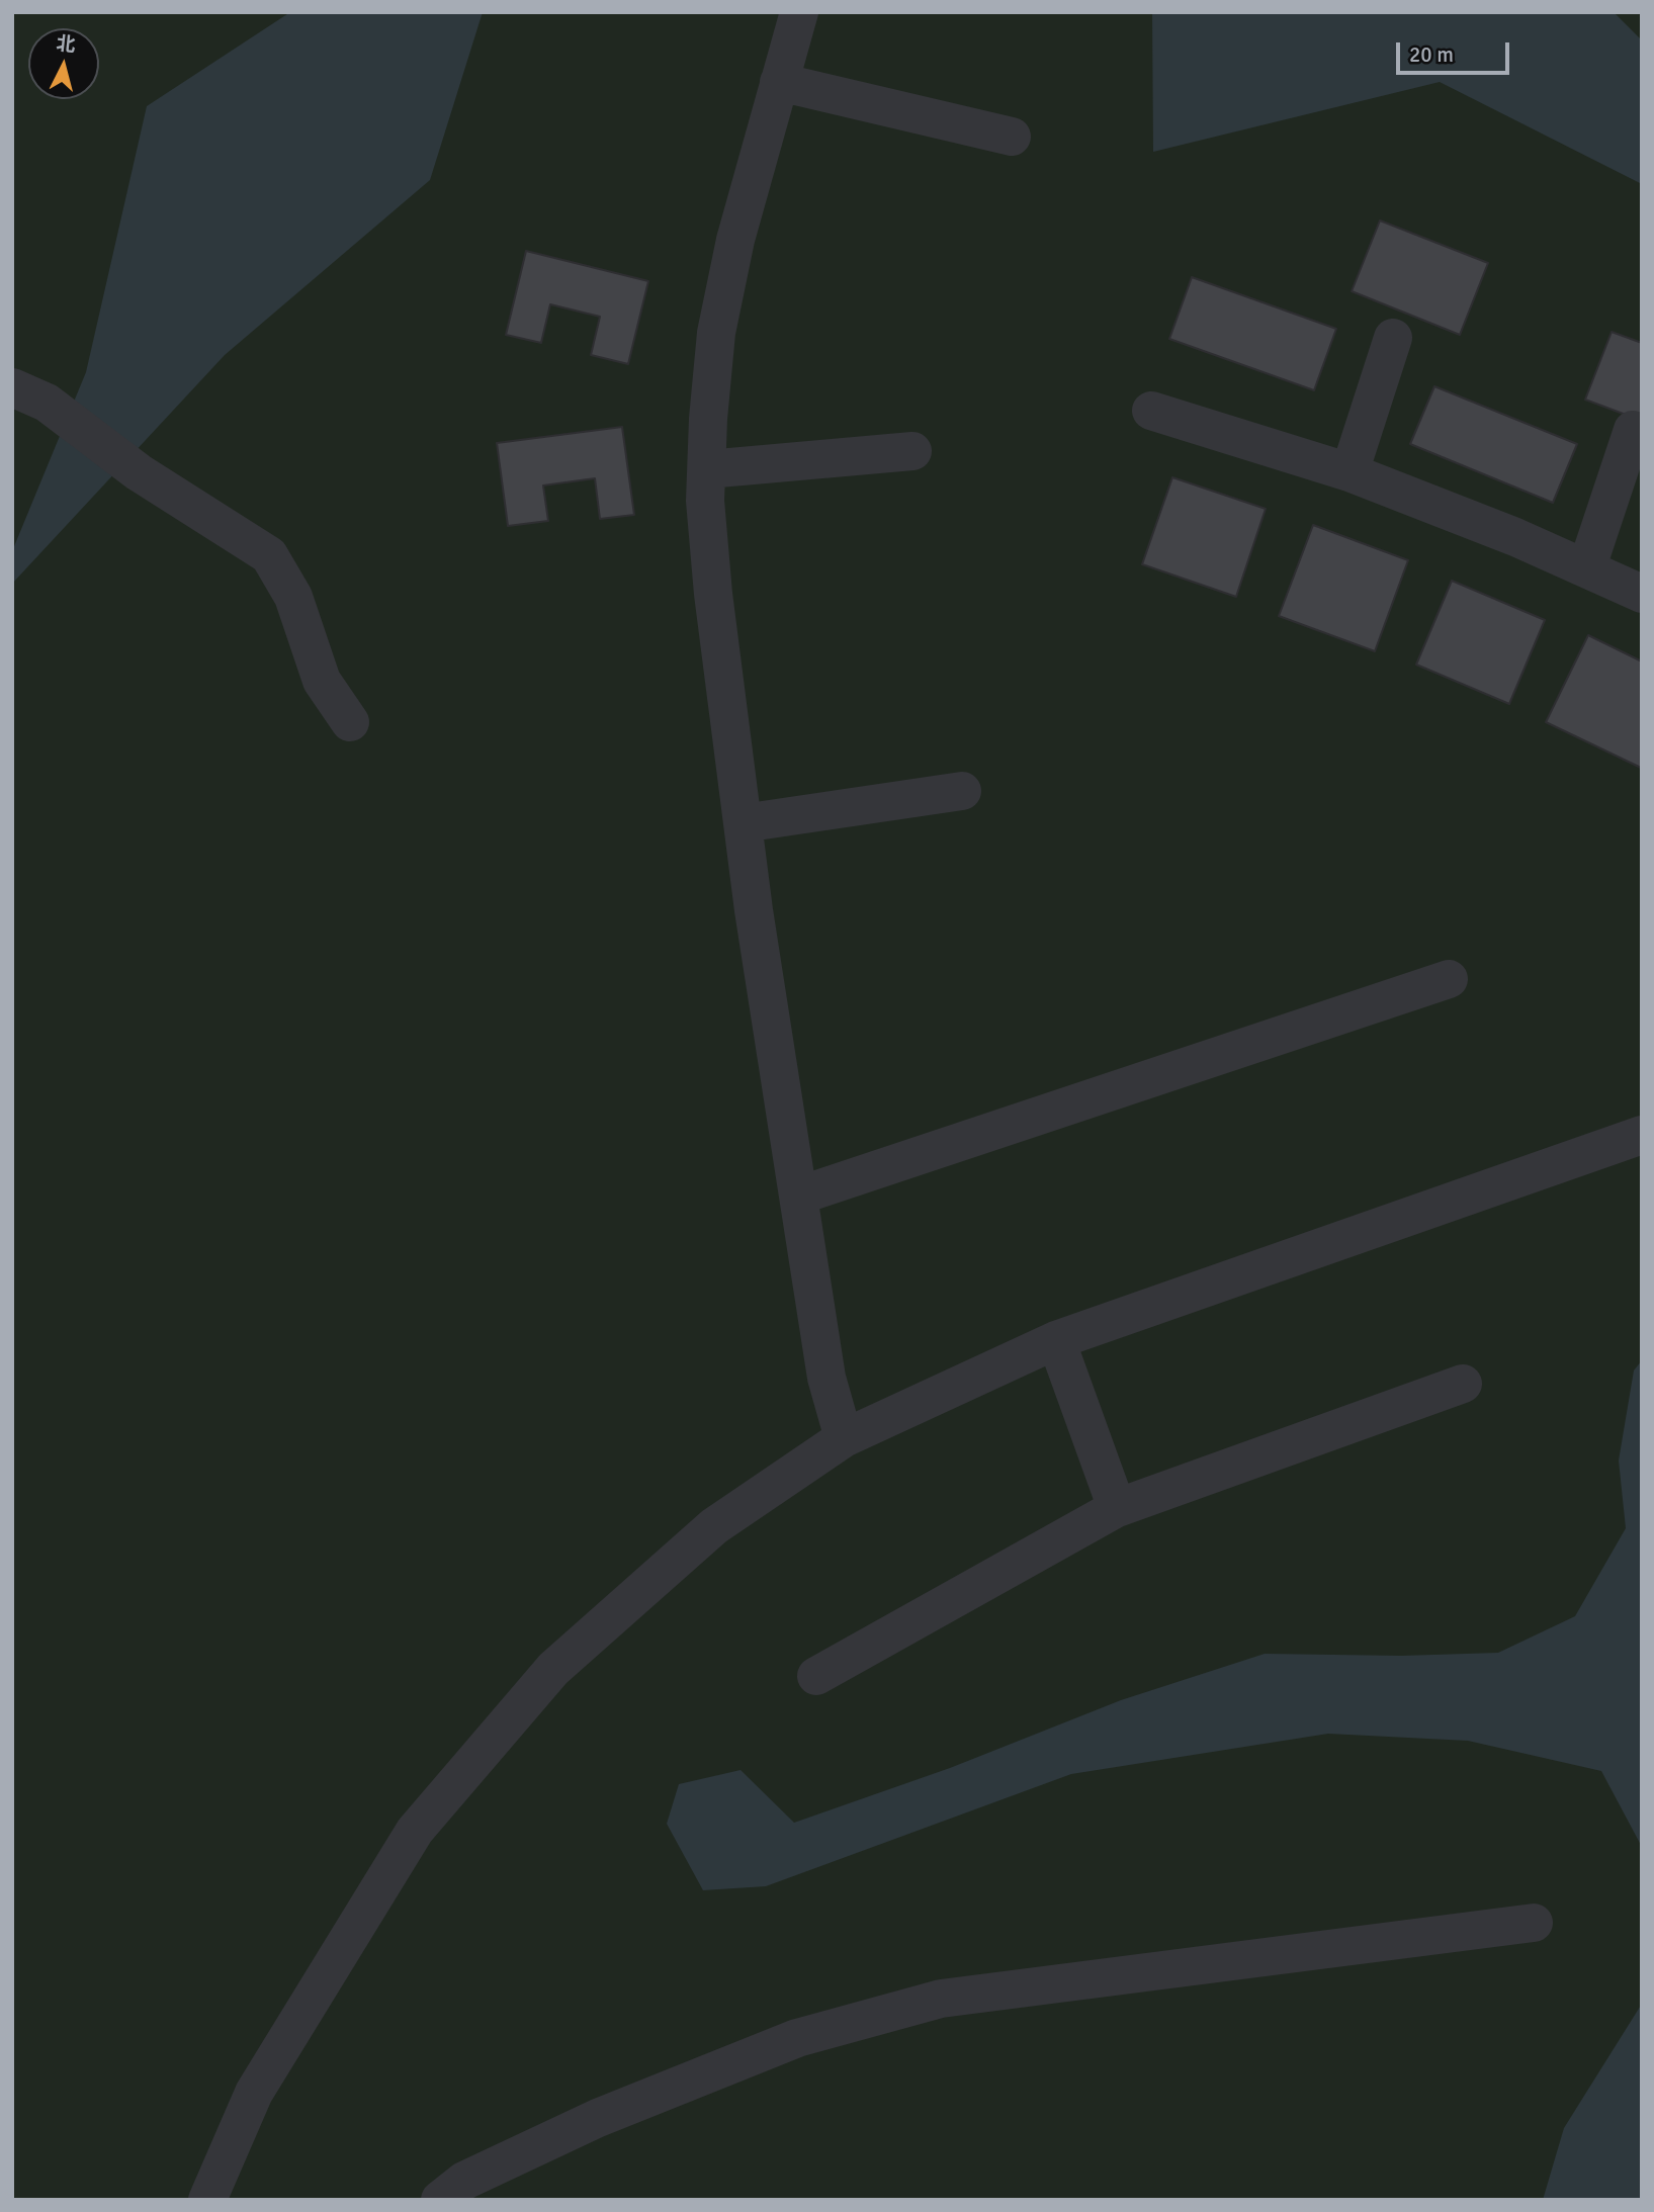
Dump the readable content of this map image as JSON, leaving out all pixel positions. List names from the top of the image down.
{
  "scale_bar": "20 m",
  "north": "top"
}
